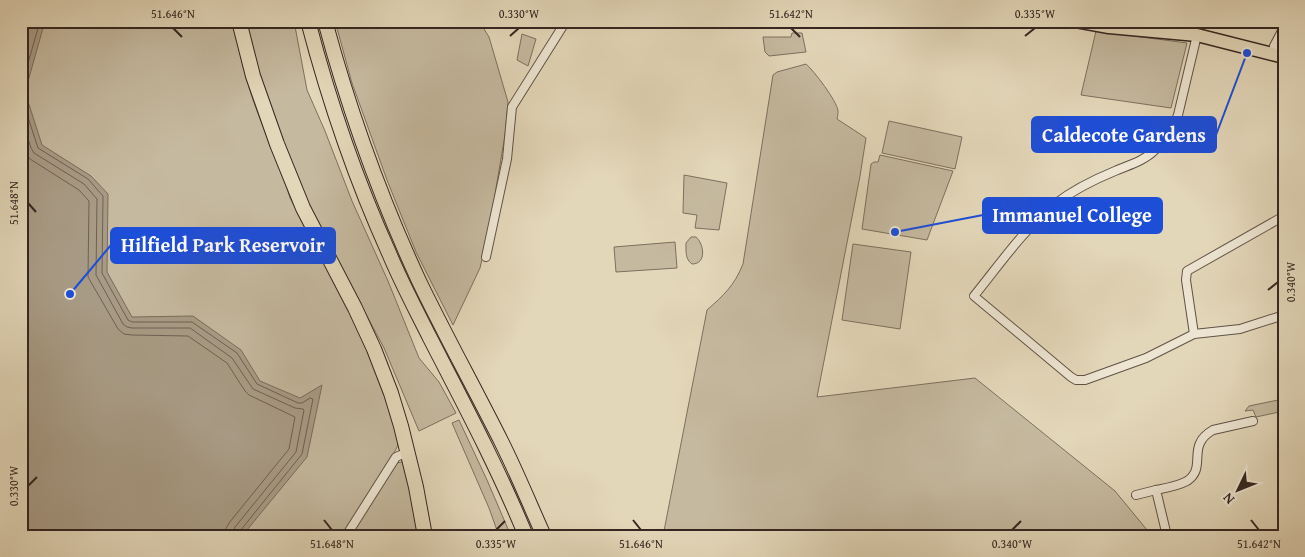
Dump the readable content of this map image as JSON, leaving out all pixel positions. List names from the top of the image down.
{
  "places": ["Caldecote Gardens", "Immanuel College", "Hilfield Park Reservoir"],
  "north": "bottom left",
  "coordinates": [
    "51.646°N",
    "0.330°W",
    "51.642°N",
    "0.335°W",
    "51.648°N",
    "0.340°W"
  ]
}
